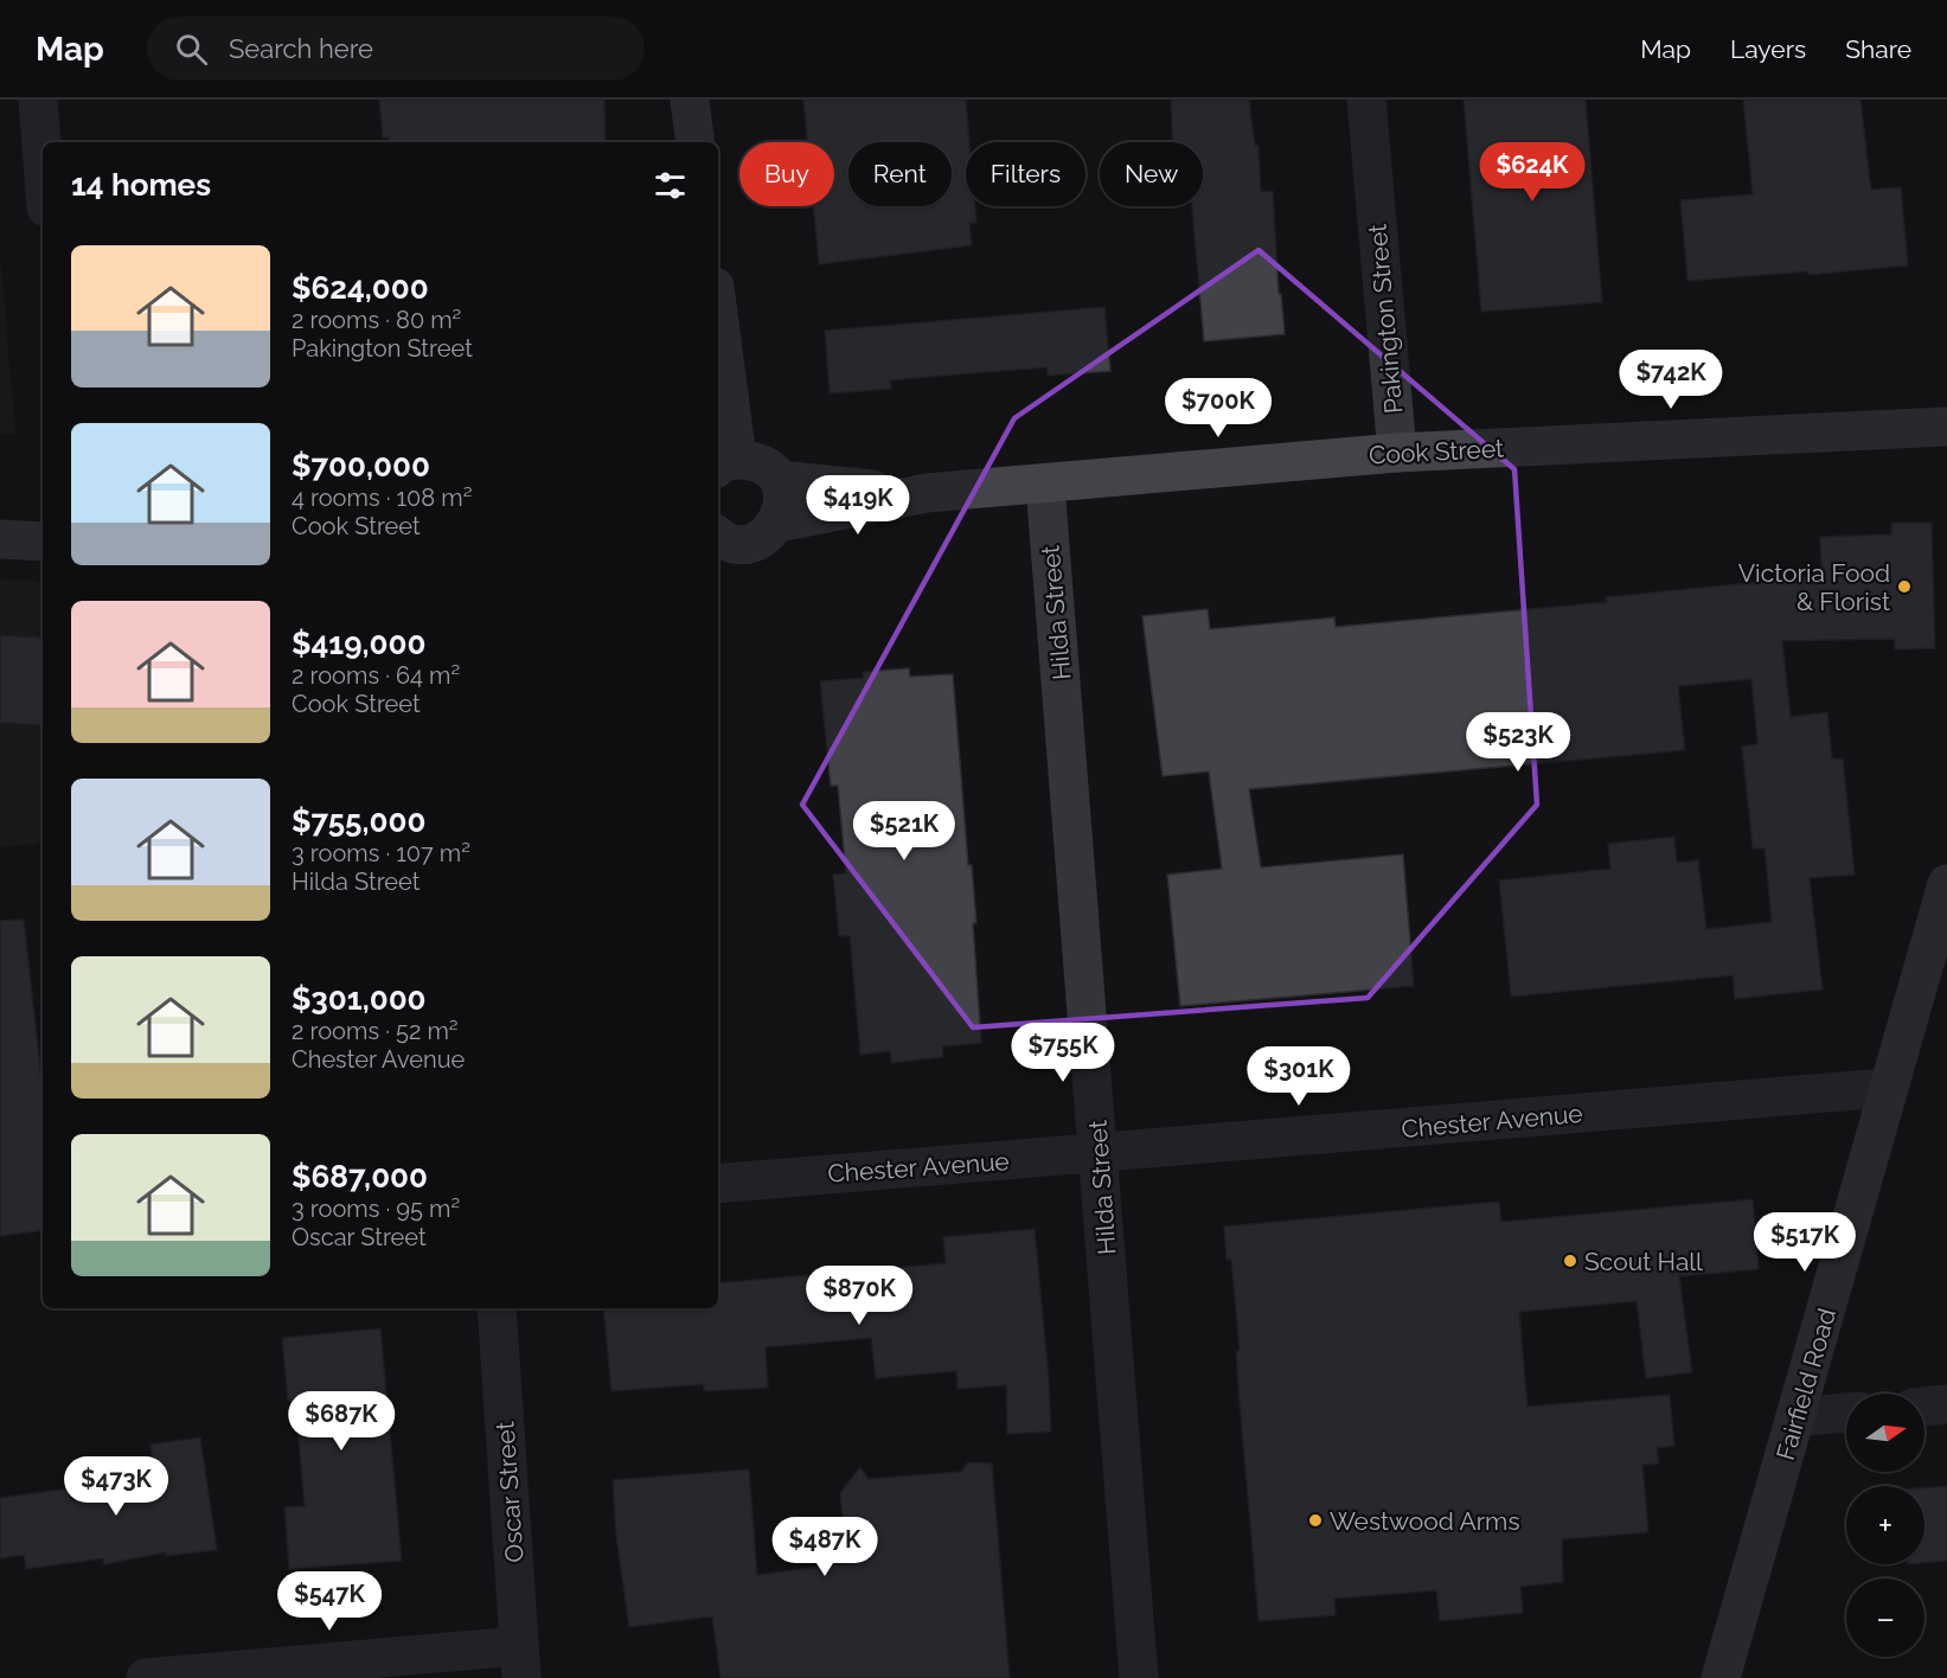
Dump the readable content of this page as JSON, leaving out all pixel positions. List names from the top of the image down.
{
  "streets": {
    "main road": ["Cook Street", "Fairfield Road"],
    "street": [
      "Pakington Street",
      "Hilda Street",
      "Chester Avenue",
      "Oscar Street"
    ]
  },
  "crossings": [
    ["Pakington Street", "Cook Street"],
    ["Cook Street", "Hilda Street"],
    ["Hilda Street", "Chester Avenue"],
    ["Chester Avenue", "Fairfield Road"]
  ],
  "places": ["Victoria Food & Florist", "Scout Hall", "Westwood Arms"],
  "north": "right",
  "page": {
    "header": "Map",
    "search": "Search here",
    "nav": ["Map", "Layers", "Share"],
    "price": [
      "$624K",
      "$742K",
      "$700K",
      "$419K",
      "$523K",
      "$521K",
      "$755K",
      "$301K",
      "$517K",
      "$870K",
      "$687K",
      "$473K",
      "$487K",
      "$547K"
    ],
    "chip": [
      "Buy",
      "Rent",
      "Filters",
      "New"
    ],
    "heading": "14 homes",
    "list": [
      {
        "name": "$624,000",
        "note": "2 rooms · 80 m² · Pakington Street"
      },
      {
        "name": "$700,000",
        "note": "4 rooms · 108 m² · Cook Street"
      },
      {
        "name": "$419,000",
        "note": "2 rooms · 64 m² · Cook Street"
      },
      {
        "name": "$755,000",
        "note": "3 rooms · 107 m² · Hilda Street"
      },
      {
        "name": "$301,000",
        "note": "2 rooms · 52 m² · Chester Avenue"
      },
      {
        "name": "$687,000",
        "note": "3 rooms · 95 m² · Oscar Street"
      }
    ],
    "map_buttons": ["+", "−"]
  }
}
